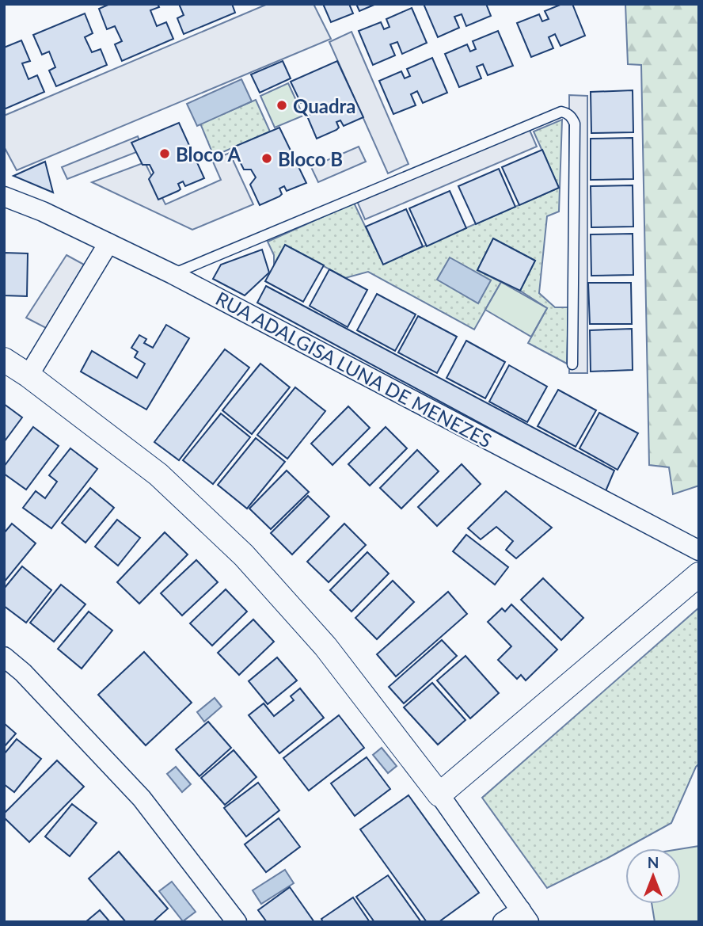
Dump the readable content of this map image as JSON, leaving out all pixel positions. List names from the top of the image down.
{
  "streets": {
    "street": ["RUA ADALGISA LUNA DE MENEZES"]
  },
  "places": ["Quadra", "Bloco A", "Bloco B"],
  "north": "top"
}
